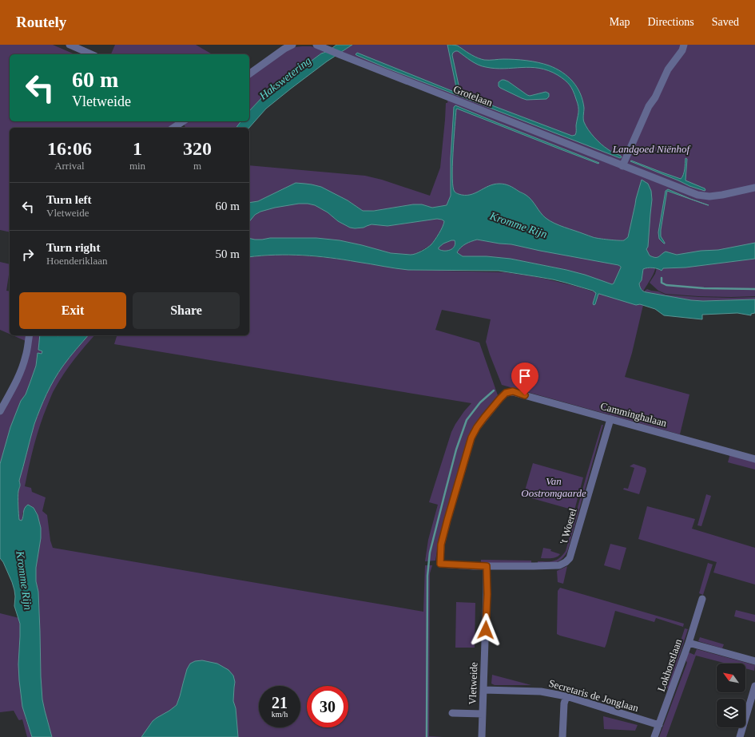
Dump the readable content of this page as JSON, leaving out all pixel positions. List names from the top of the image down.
{
  "streets": {
    "street": [
      "Grotelaan",
      "Camminghalaan",
      "'t Woerel",
      "Lokhorstlaan",
      "Vletweide",
      "Secretaris de Jonglaan"
    ]
  },
  "crossings": [
    ["Camminghalaan", "'t Woerel"],
    ["Camminghalaan", "Vletweide"],
    ["'t Woerel", "Vletweide"],
    ["Lokhorstlaan", "Secretaris de Jonglaan"],
    ["Vletweide", "Secretaris de Jonglaan"]
  ],
  "water": ["Hakswetering", "Kromme Rijn"],
  "parks": ["Landgoed Niënhof", "Van Oostromgaarde"],
  "north": "top left",
  "page": {
    "header": "Routely",
    "nav": ["Map", "Directions", "Saved"],
    "turn": ["60 m", "Vletweide"],
    "eta": [
      "16:06",
      "Arrival",
      "1",
      "min",
      "320",
      "m"
    ],
    "list": [
      {
        "name": "Turn left",
        "note": "Vletweide",
        "value": "60 m"
      },
      {
        "name": "Turn right",
        "note": "Hoenderiklaan",
        "value": "50 m"
      }
    ],
    "buttons": ["Exit", "Share"],
    "speed": "21 km/h",
    "limit": "30"
  }
}
